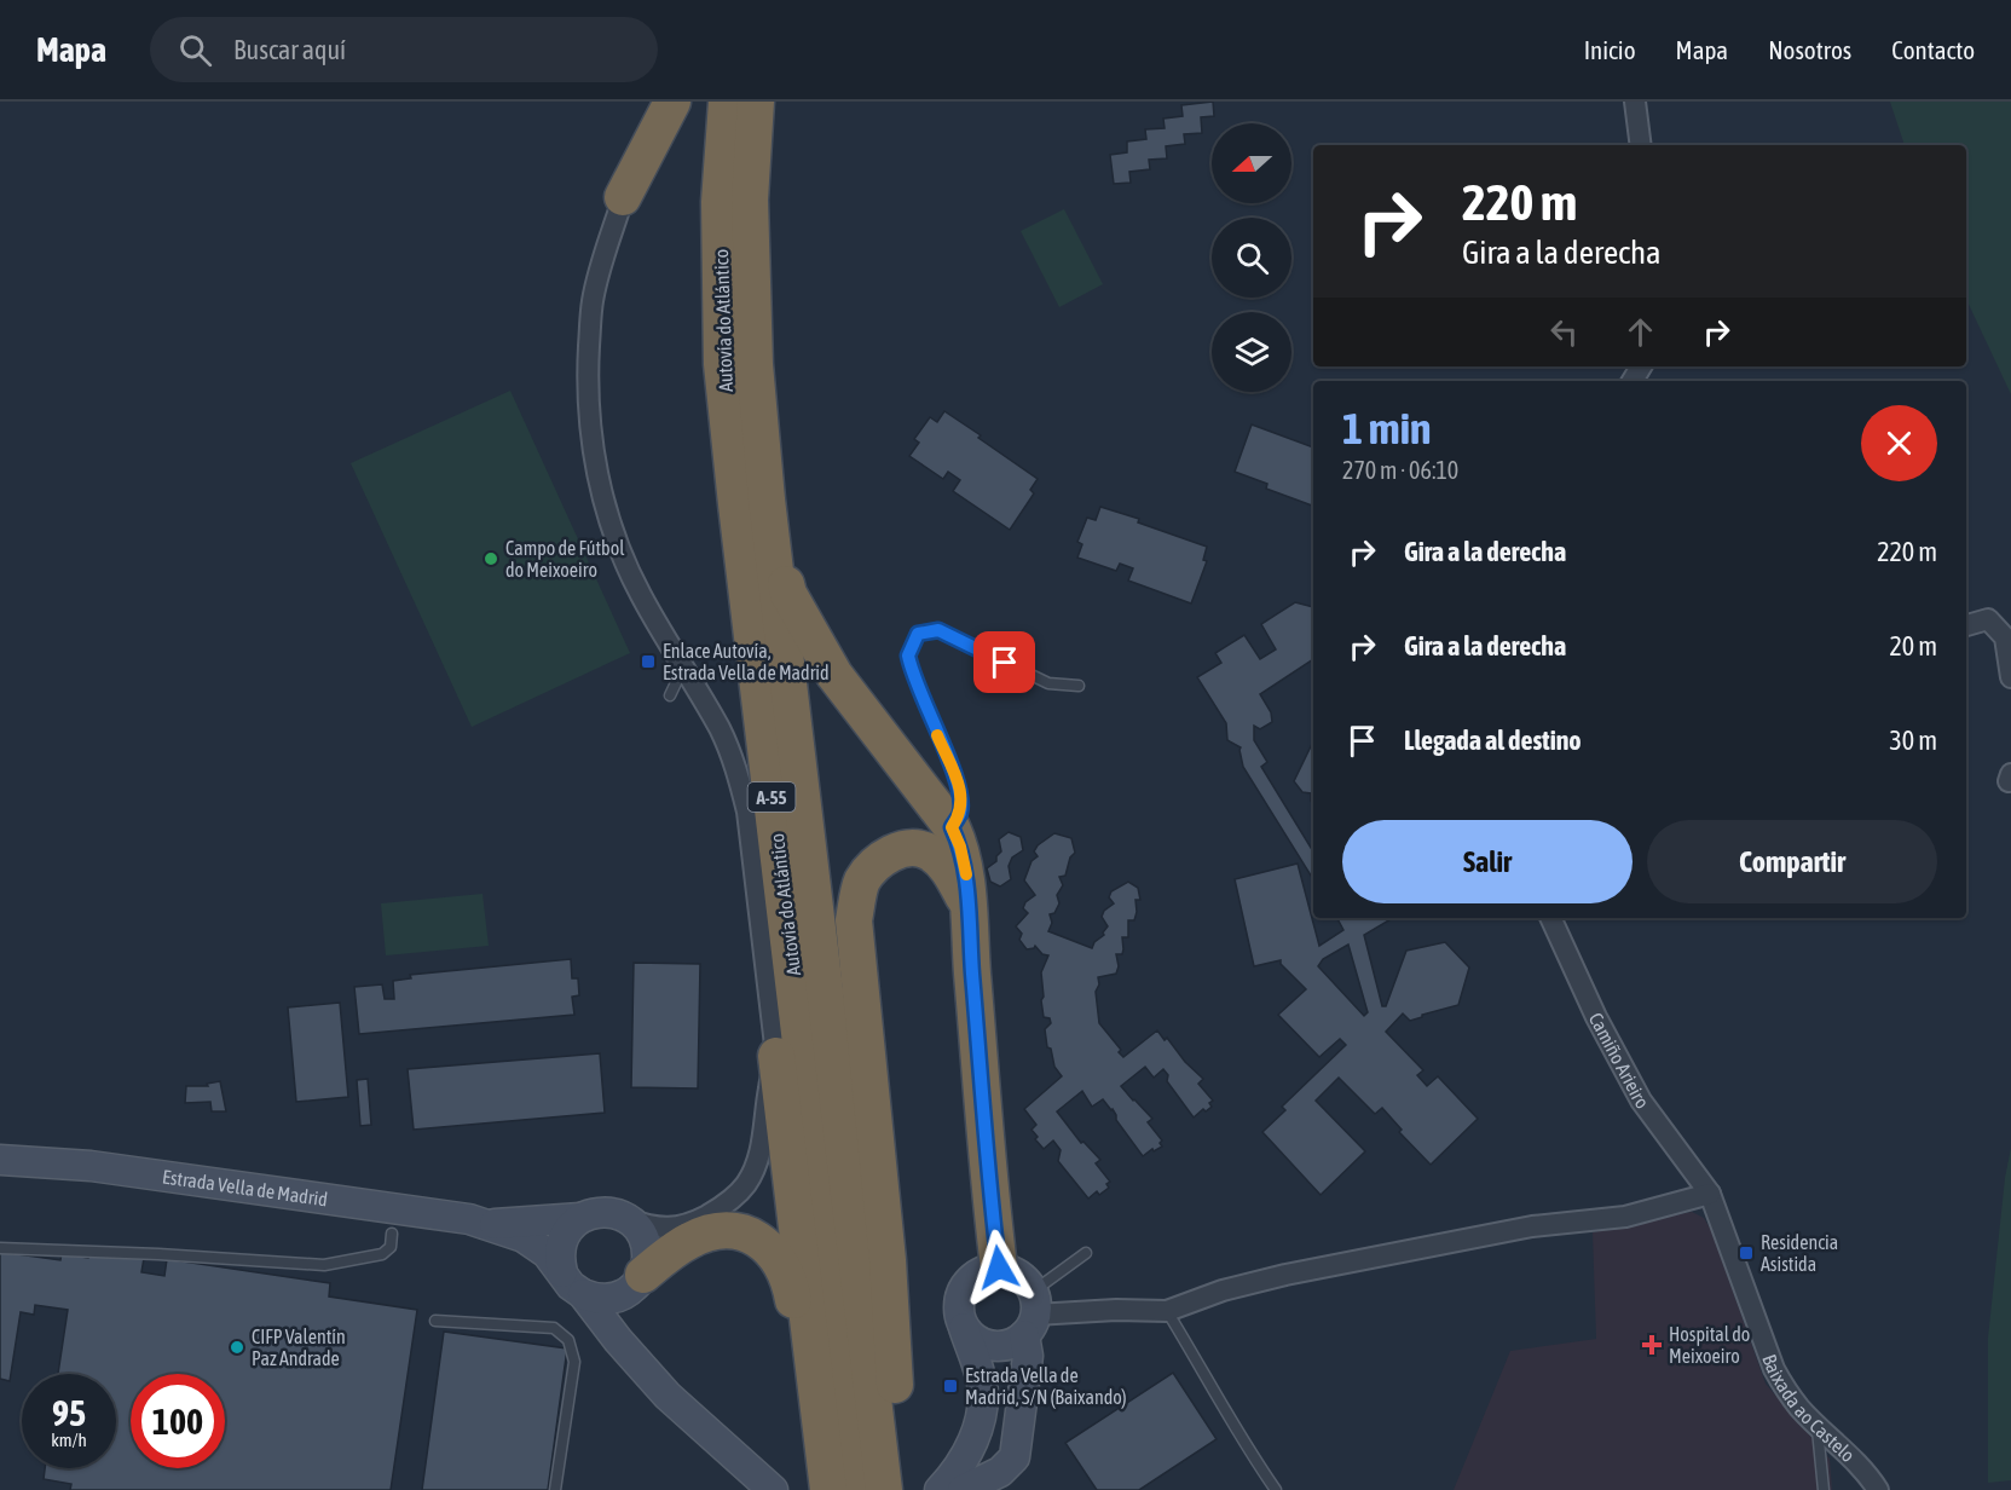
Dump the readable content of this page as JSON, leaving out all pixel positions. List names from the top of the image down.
{
  "streets": {
    "highway": ["Autovía do Atlántico", "A-55"],
    "main road": ["Estrada Vella de Madrid"],
    "street": ["Camiño Arieiro", "Baixada ao Castelo"]
  },
  "crossings": [
    ["Camiño Arieiro", "Baixada ao Castelo"]
  ],
  "places": {
    "other": ["Campo de Fútbol do Meixoeiro", "CIFP Valentín Paz Andrade"],
    "transit": ["Enlace Autovía, Estrada Vella de Madrid", "Residencia Asistida", "Estrada Vella de Madrid, S/N (Baixando)"],
    "health": ["Hospital do Meixoeiro"]
  },
  "north": "left",
  "page": {
    "header": "Mapa",
    "search": "Buscar aquí",
    "nav": [
      "Inicio",
      "Mapa",
      "Nosotros",
      "Contacto"
    ],
    "turn": ["220 m", "Gira a la derecha"],
    "heading": ["1 min", "270 m · 06:10"],
    "list": [
      {
        "name": "Gira a la derecha",
        "value": "220 m"
      },
      {
        "name": "Gira a la derecha",
        "value": "20 m"
      },
      {
        "name": "Llegada al destino",
        "value": "30 m"
      }
    ],
    "buttons": ["Salir", "Compartir"],
    "speed": "95 km/h",
    "limit": "100"
  }
}
